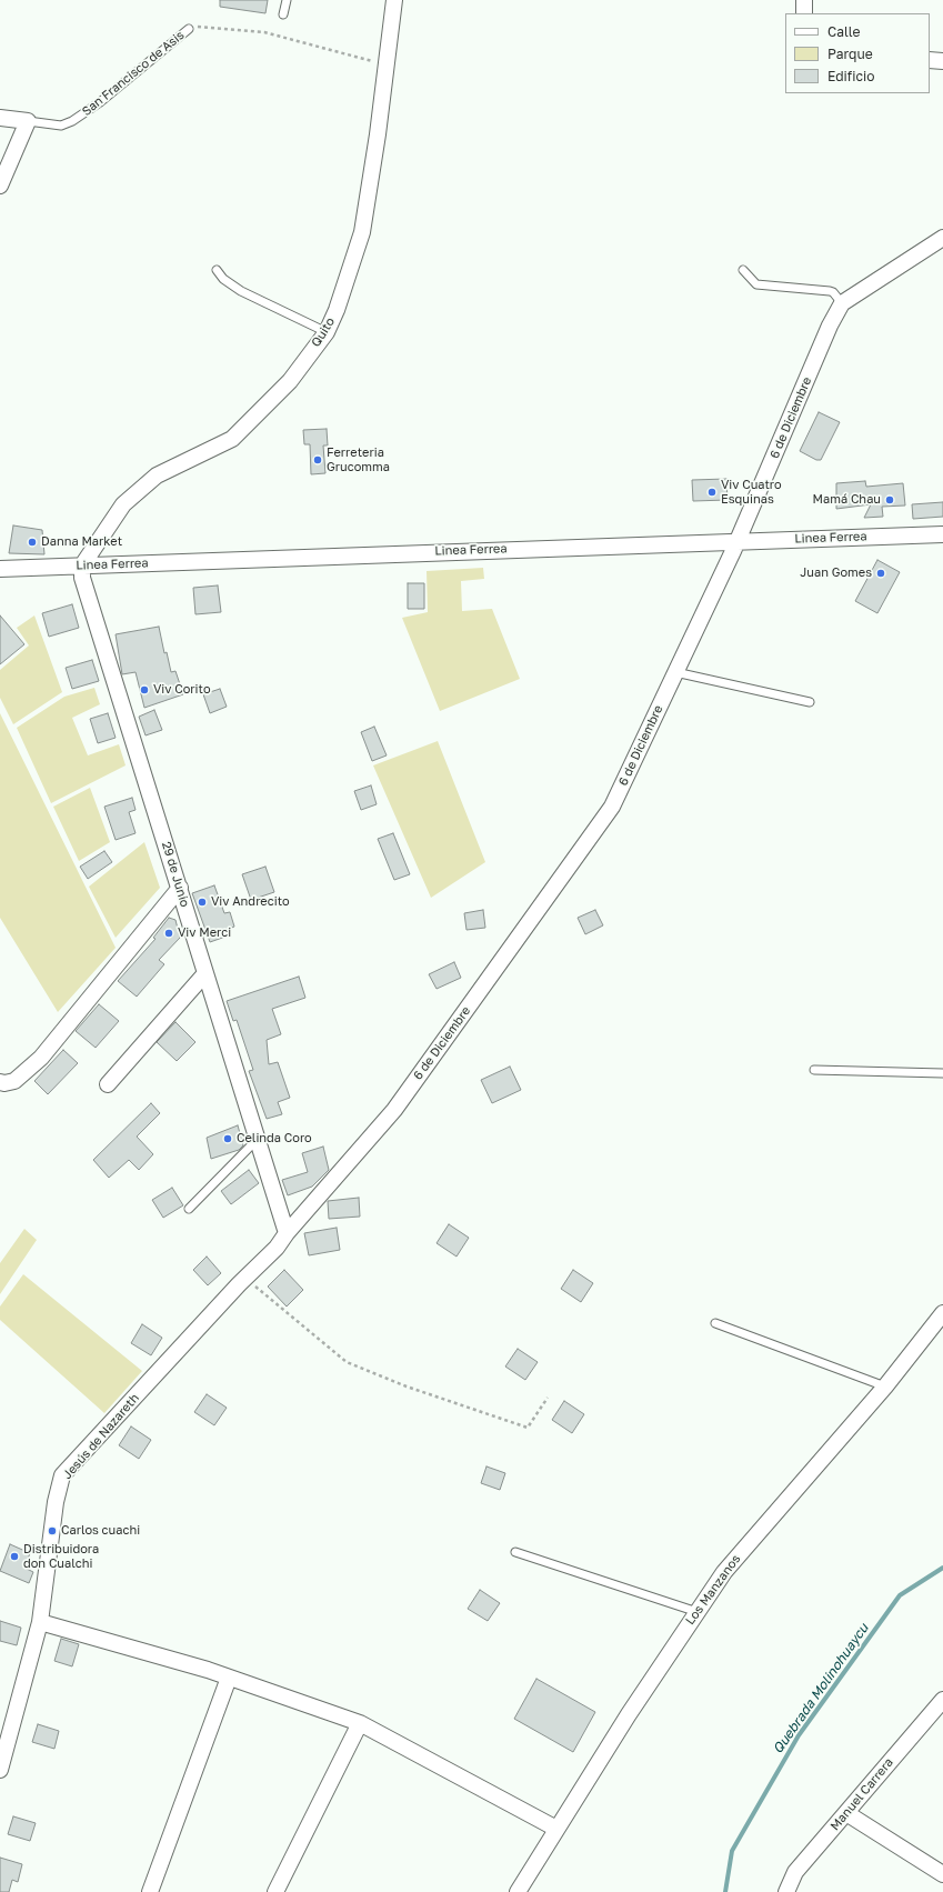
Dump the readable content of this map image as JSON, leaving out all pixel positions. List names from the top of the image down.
{
  "streets": {
    "street": [
      "San Francisco de Asis",
      "Quito",
      "6 de Diciembre",
      "Linea Ferrea",
      "29 de Junio",
      "Jesús de Nazareth",
      "Los Manzanos",
      "Manuel Carrera"
    ]
  },
  "crossings": [
    ["Quito", "Linea Ferrea"],
    ["Quito", "29 de Junio"],
    ["6 de Diciembre", "Linea Ferrea"],
    ["6 de Diciembre", "29 de Junio"],
    ["6 de Diciembre", "Jesús de Nazareth"],
    ["Linea Ferrea", "29 de Junio"],
    ["29 de Junio", "Jesús de Nazareth"]
  ],
  "water": ["Quebrada Molinohuaycu"],
  "places": [
    "Ferreteria Grucomma",
    "Viv Cuatro Esquinas",
    "Mamá Chau",
    "Danna Market",
    "Juan Gomes",
    "Viv Corito",
    "Viv Andrecito",
    "Viv Merci",
    "Celinda Coro",
    "Carlos cuachi",
    "Distribuidora don Cualchi"
  ],
  "legend": ["Calle", "Parque", "Edificio"]
}
